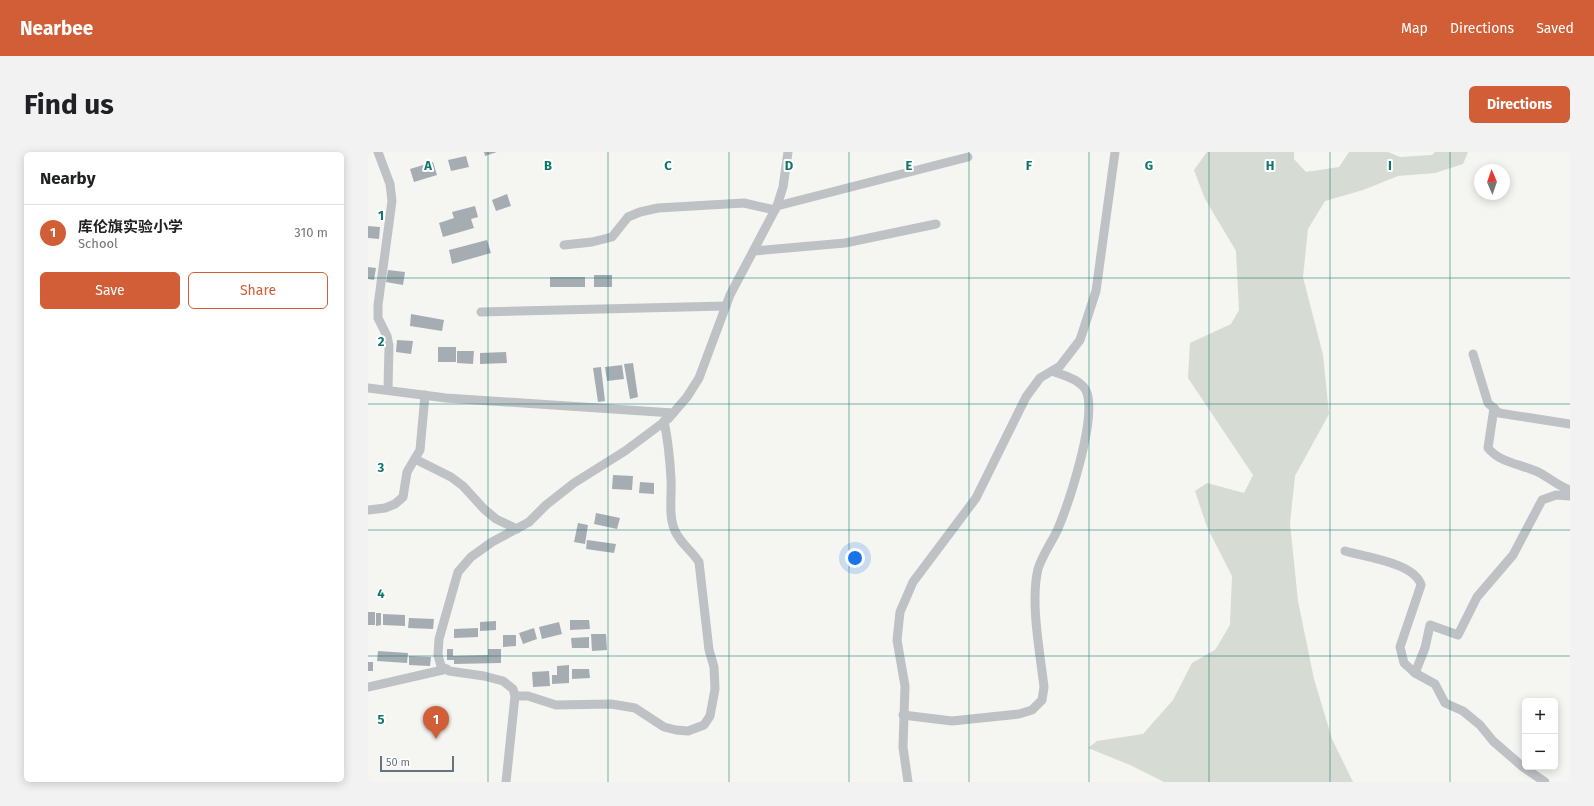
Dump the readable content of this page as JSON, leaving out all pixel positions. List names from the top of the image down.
{
  "scale_bar": "50 m",
  "north": "top",
  "page": {
    "header": "Nearbee",
    "nav": ["Map", "Directions", "Saved"],
    "buttons": [
      "Directions",
      ["Save", "Share"]
    ],
    "title": "Find us",
    "heading": "Nearby",
    "list": [
      {
        "mark": "1",
        "name": "库伦旗实验小学",
        "note": "School",
        "value": "310 m"
      }
    ],
    "map_buttons": ["+", "−"],
    "pins": "1",
    "scale": "50 m"
  },
  "grid": {
    "columns": [
      "A",
      "B",
      "C",
      "D",
      "E",
      "F",
      "G",
      "H",
      "I"
    ],
    "rows": [
      "1",
      "2",
      "3",
      "4",
      "5"
    ]
  }
}
